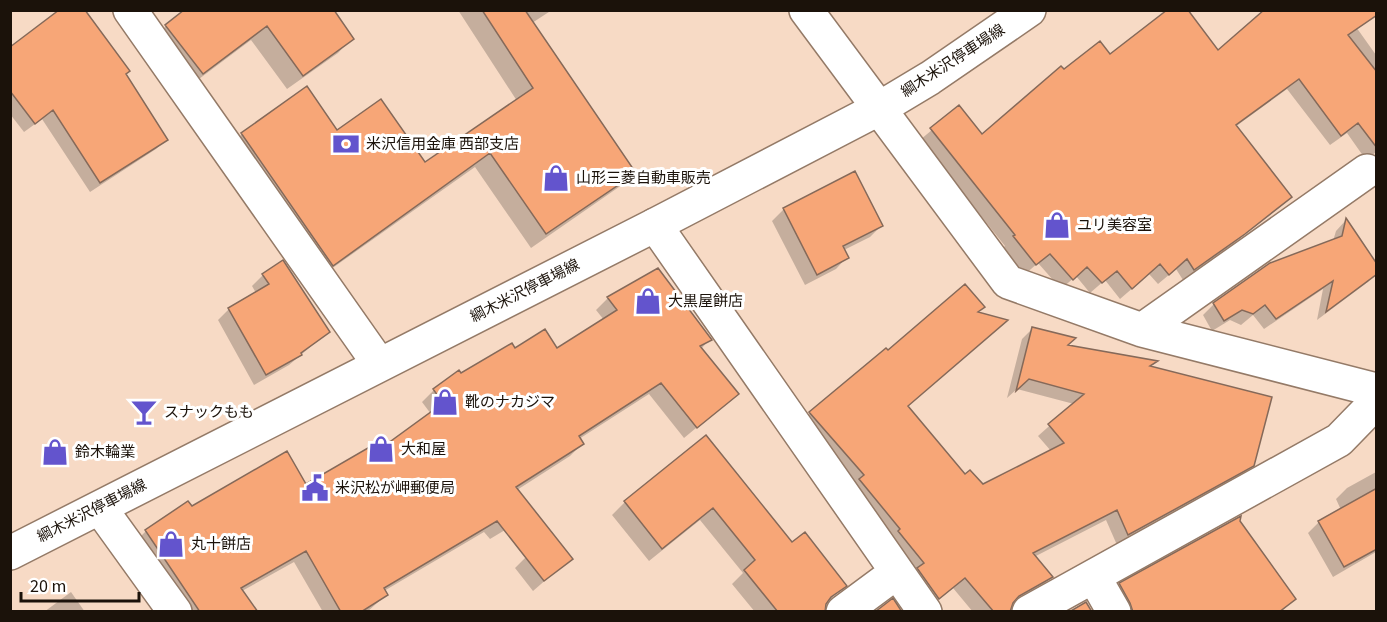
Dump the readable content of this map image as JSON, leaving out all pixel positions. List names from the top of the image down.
{
  "streets": {
    "street": ["綱木米沢停車場線"]
  },
  "places": {
    "bank": ["米沢信用金庫 西部支店"],
    "shop": [
      "山形三菱自動車販売",
      "ユリ美容室",
      "大黒屋餅店",
      "靴のナカジマ",
      "大和屋",
      "鈴木輪業",
      "丸十餅店"
    ],
    "bar": ["スナックもも"],
    "public building": ["米沢松が岬郵便局"]
  },
  "scale_bar": "20 m"
}
